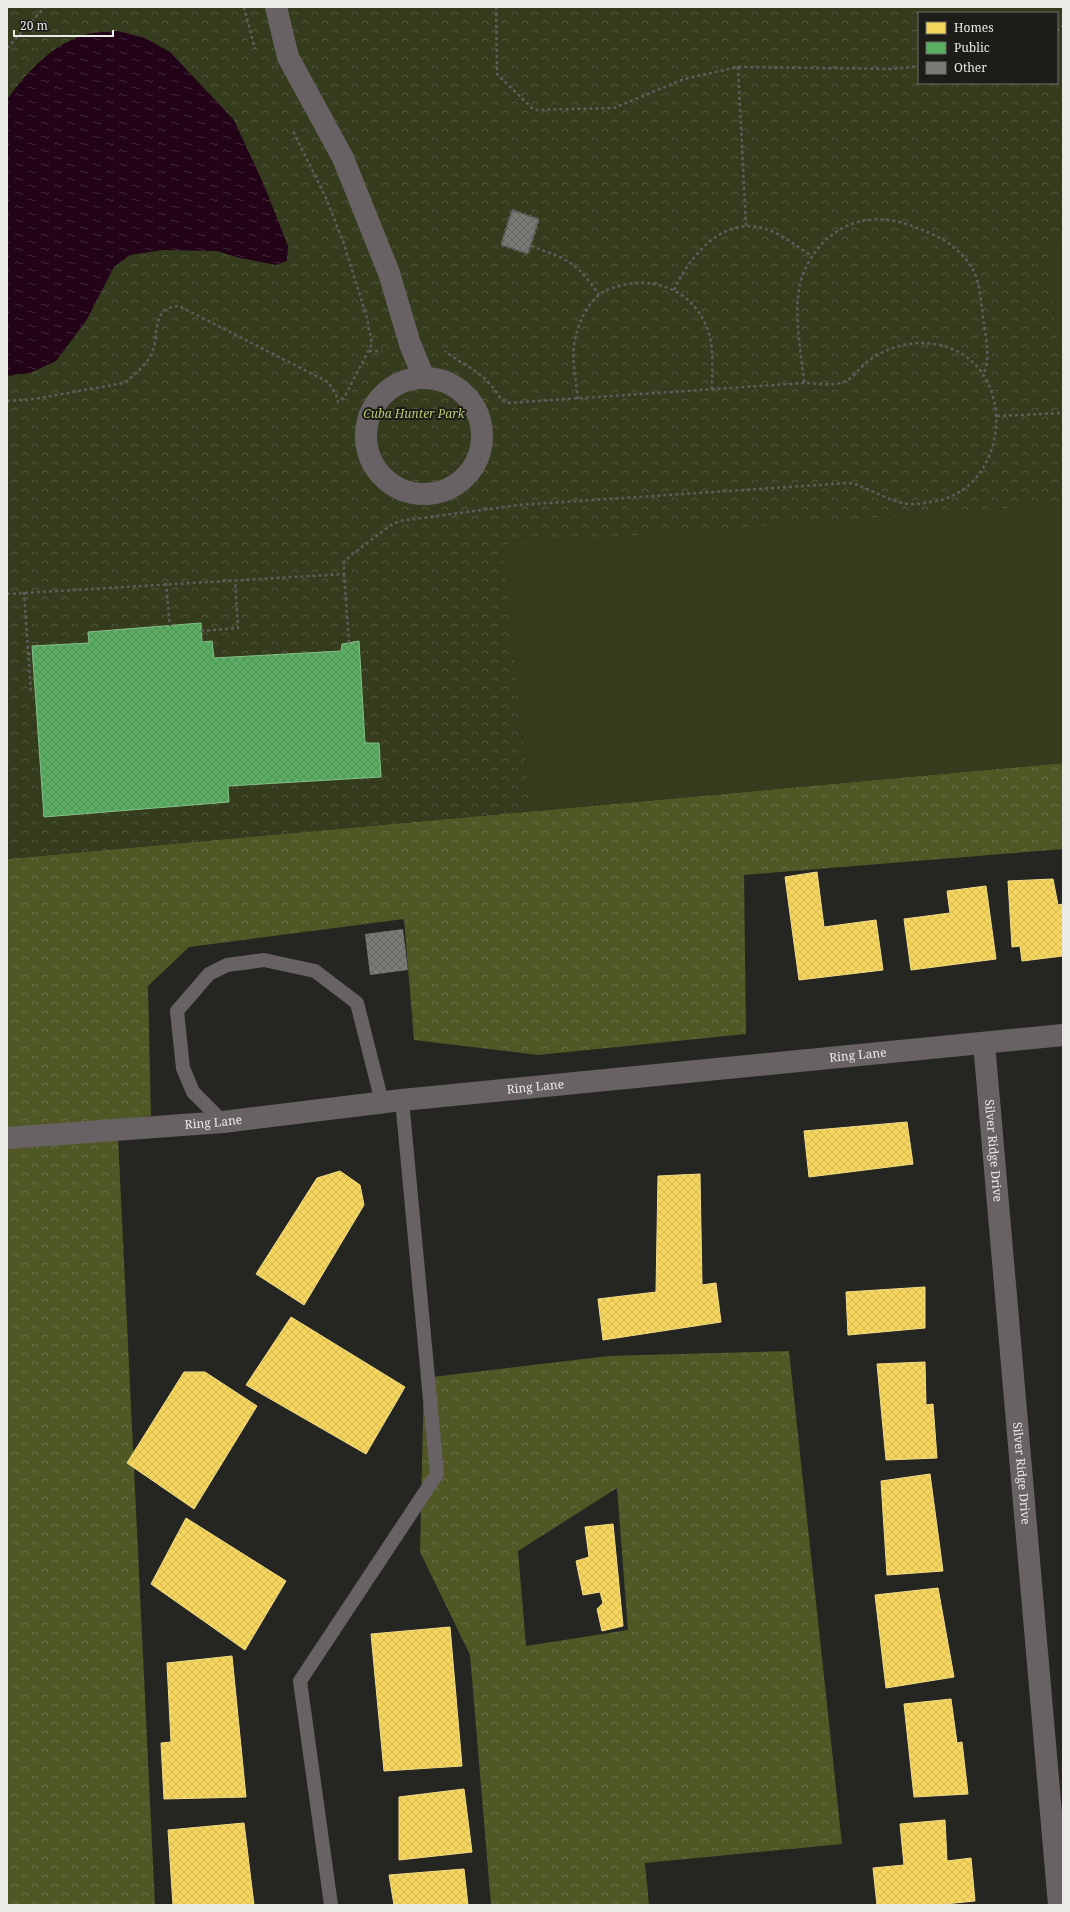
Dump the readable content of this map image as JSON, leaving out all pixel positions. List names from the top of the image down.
{
  "streets": {
    "street": ["Ring Lane", "Silver Ridge Drive"]
  },
  "crossings": [
    ["Ring Lane", "Silver Ridge Drive"]
  ],
  "parks": ["Cuba Hunter Park"],
  "legend": ["Homes", "Public", "Other"],
  "scale_bar": "20 m"
}
